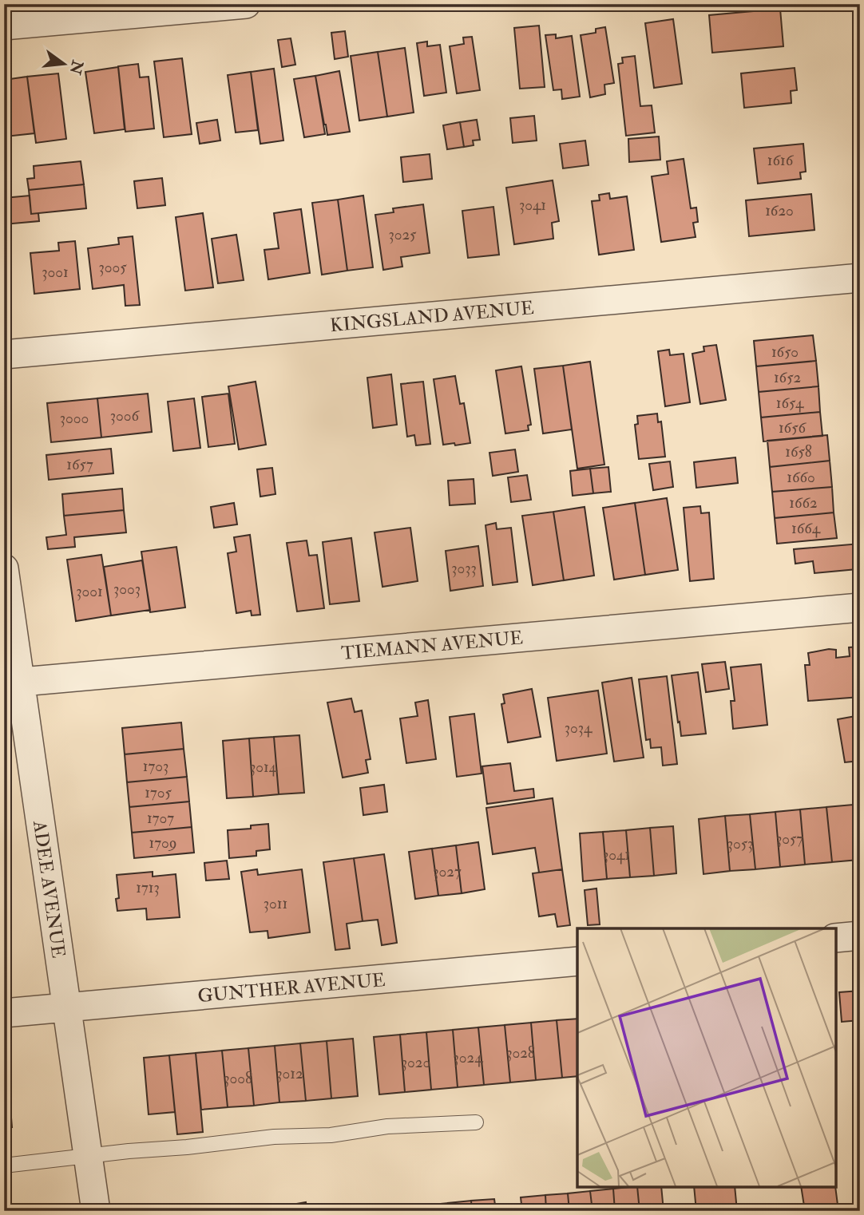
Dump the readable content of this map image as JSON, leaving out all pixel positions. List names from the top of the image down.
{
  "streets": {
    "street": [
      "KINGSLAND AVENUE",
      "TIEMANN AVENUE",
      "ADEE AVENUE",
      "GUNTHER AVENUE"
    ]
  },
  "crossings": [
    ["TIEMANN AVENUE", "ADEE AVENUE"],
    ["ADEE AVENUE", "GUNTHER AVENUE"]
  ],
  "house_numbers": [
    "1616",
    "3041",
    "1620",
    "3025",
    "3005",
    "3001",
    "1650",
    "1652",
    "1654",
    "3006",
    "3000",
    "1656",
    "1658",
    "1657",
    "1660",
    "1662",
    "1664",
    "3033",
    "3003",
    "3001",
    "3034",
    "1703",
    "3014",
    "1705",
    "1707",
    "3057",
    "1709",
    "3053",
    "3041",
    "3027",
    "1713",
    "3011",
    "3028",
    "3024",
    "3020",
    "3012",
    "3008"
  ],
  "north": "right"
}
